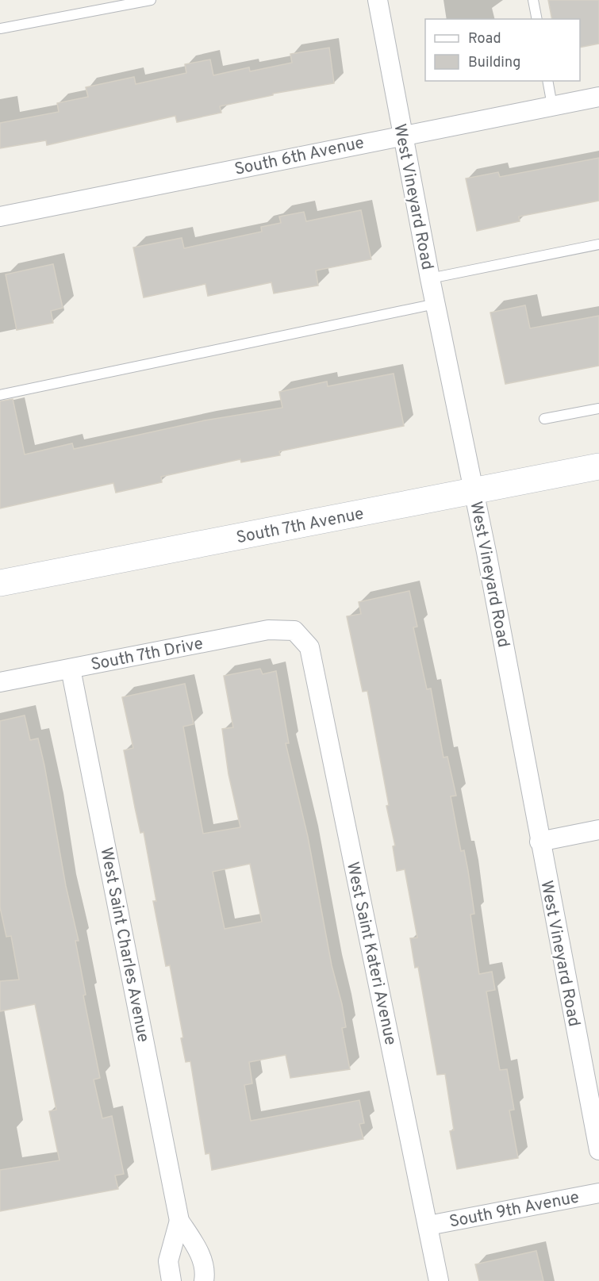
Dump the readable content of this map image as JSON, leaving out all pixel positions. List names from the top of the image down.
{
  "streets": {
    "main road": ["South 7th Avenue"],
    "street": [
      "South 6th Avenue",
      "West Vineyard Road",
      "South 7th Drive",
      "West Saint Charles Avenue",
      "West Saint Kateri Avenue",
      "South 9th Avenue"
    ]
  },
  "crossings": [
    ["South 6th Avenue", "West Vineyard Road"],
    ["West Vineyard Road", "South 7th Avenue"],
    ["South 7th Drive", "West Saint Charles Avenue"],
    ["South 7th Drive", "West Saint Kateri Avenue"],
    ["West Saint Kateri Avenue", "South 9th Avenue"]
  ],
  "legend": ["Road", "Building"]
}
